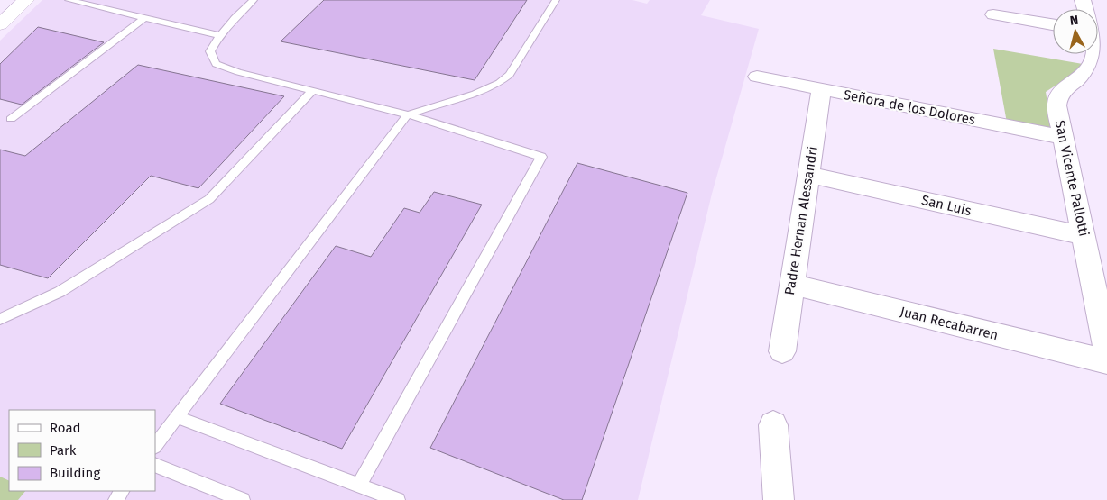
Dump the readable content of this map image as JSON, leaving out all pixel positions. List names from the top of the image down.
{
  "streets": {
    "street": [
      "Señora de los Dolores",
      "San Vicente Pallotti",
      "San Luis",
      "Padre Hernan Alessandri",
      "Juan Recabarren"
    ]
  },
  "crossings": [
    ["Señora de los Dolores", "San Vicente Pallotti"],
    ["Señora de los Dolores", "Padre Hernan Alessandri"],
    ["San Vicente Pallotti", "San Luis"],
    ["San Luis", "Padre Hernan Alessandri"],
    ["Padre Hernan Alessandri", "Juan Recabarren"]
  ],
  "legend": ["Road", "Park", "Building"],
  "north": "top"
}
